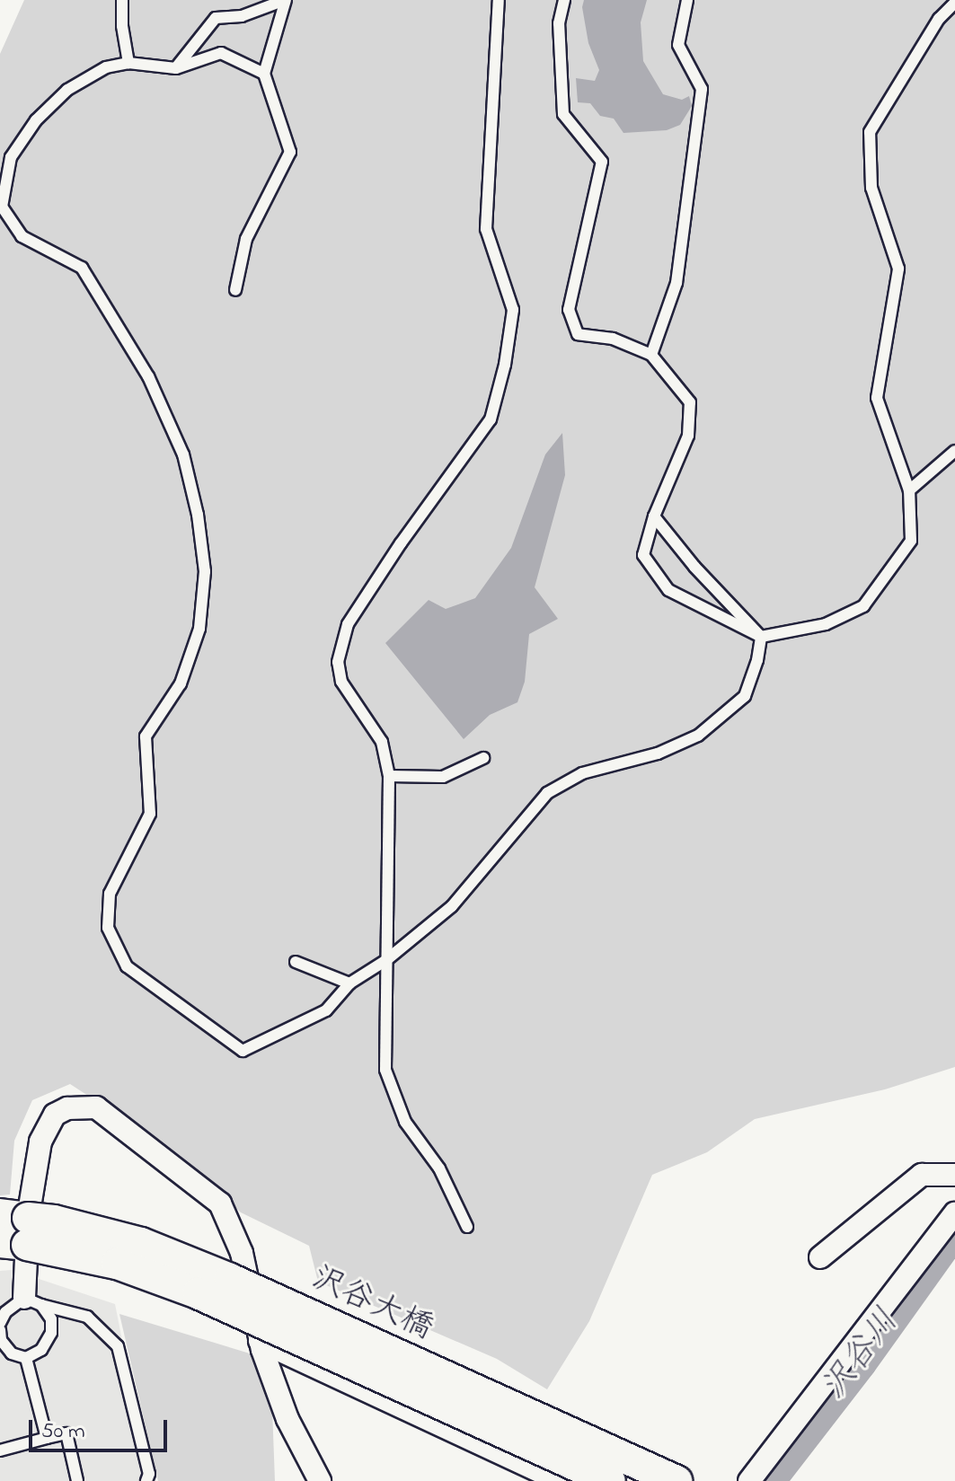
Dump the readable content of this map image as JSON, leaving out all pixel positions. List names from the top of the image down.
{
  "streets": {
    "street": ["沢谷大橋"]
  },
  "water": ["沢谷川"],
  "scale_bar": "50 m"
}
